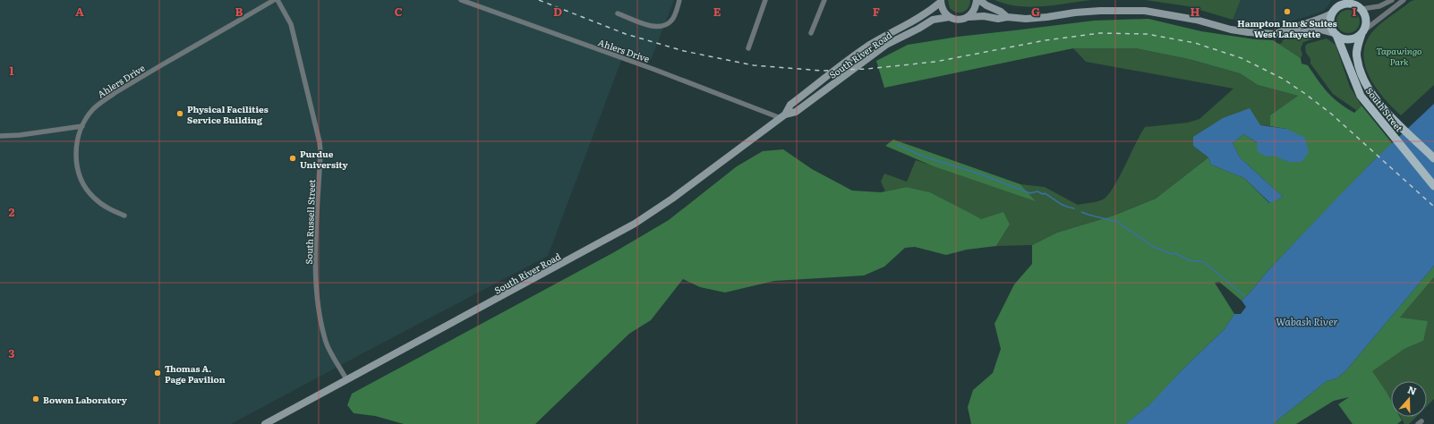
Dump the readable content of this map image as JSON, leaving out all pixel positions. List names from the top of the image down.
{
  "streets": {
    "main road": ["South River Road", "South Street"],
    "street": ["Ahlers Drive", "South Russell Street"]
  },
  "crossings": [
    ["Ahlers Drive", "South River Road"],
    ["South River Road", "South Street"],
    ["South River Road", "South Russell Street"]
  ],
  "water": ["Wabash River"],
  "parks": ["Tapawingo Park"],
  "places": [
    "Hampton Inn & Suites West Lafayette",
    "Physical Facilities Service Building",
    "Purdue University",
    "Thomas A. Page Pavilion",
    "Bowen Laboratory"
  ],
  "north": "top",
  "grid": {
    "columns": [
      "A",
      "B",
      "C",
      "D",
      "E",
      "F",
      "G",
      "H",
      "I"
    ],
    "rows": ["1", "2", "3"]
  }
}
